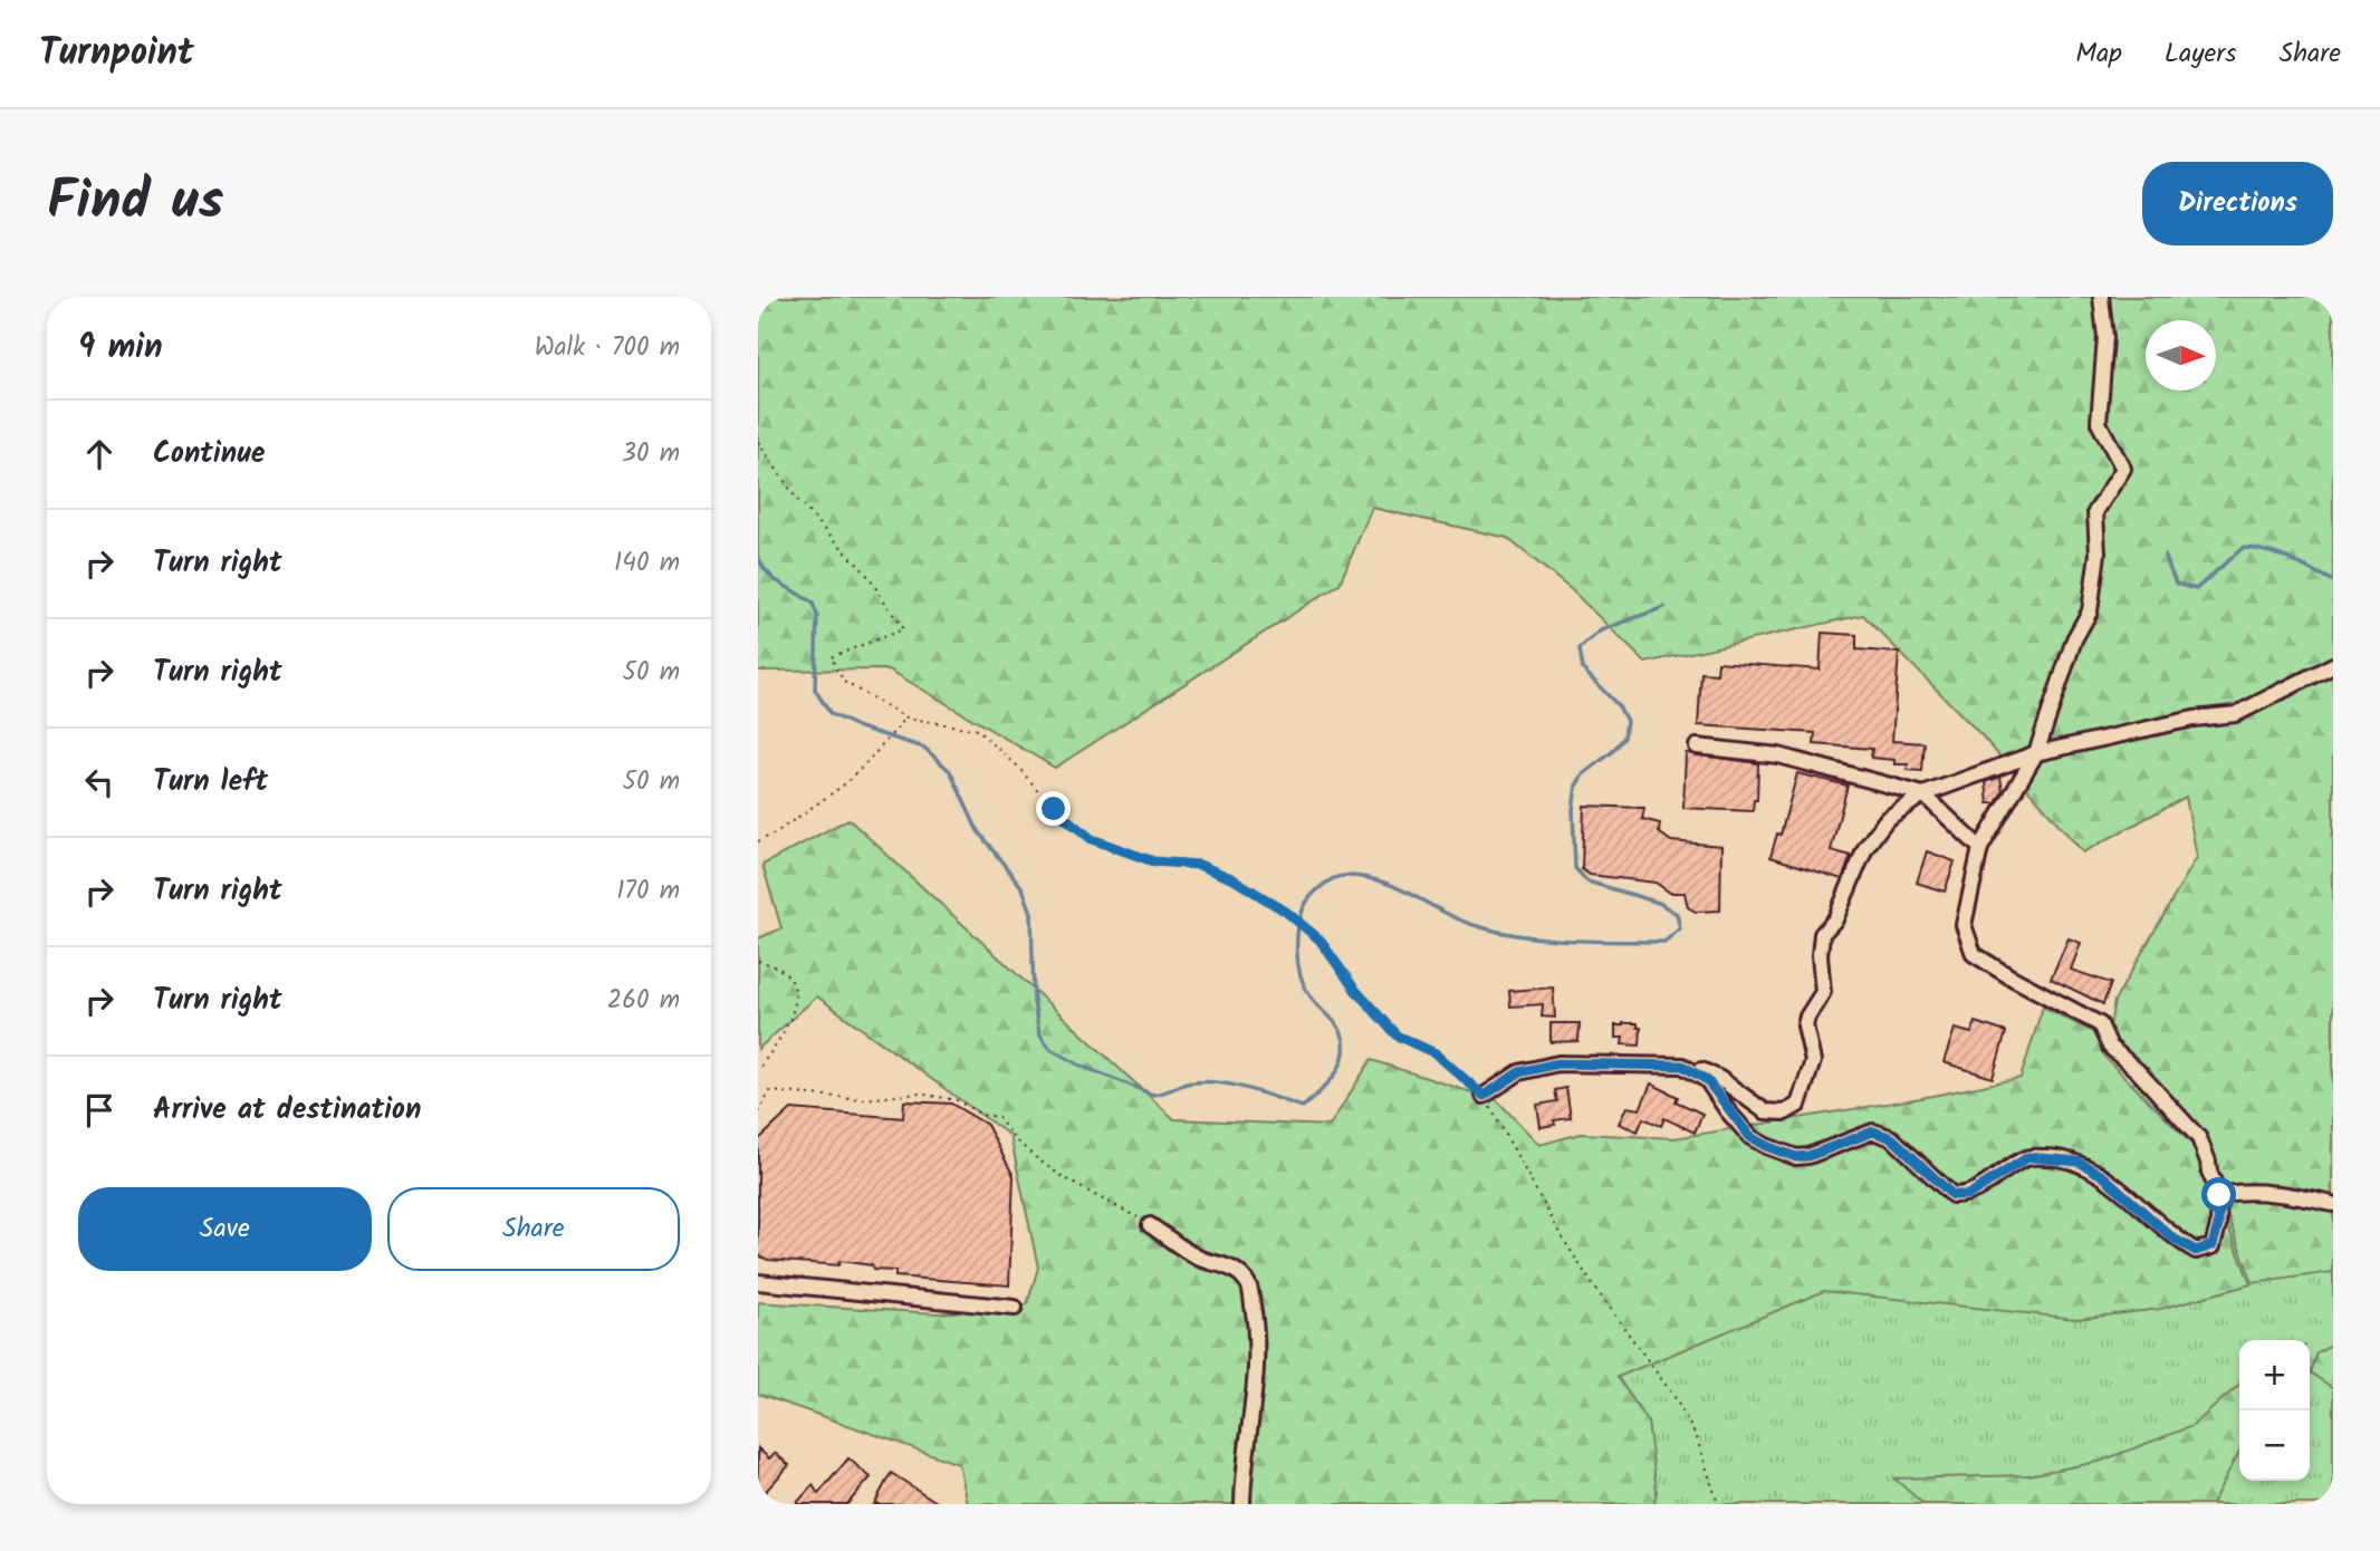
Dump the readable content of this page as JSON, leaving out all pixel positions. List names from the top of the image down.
{
  "north": "right",
  "page": {
    "header": "Turnpoint",
    "nav": ["Map", "Layers", "Share"],
    "title": "Find us",
    "buttons": [
      "Directions",
      ["Save", "Share"]
    ],
    "heading": ["9 min", "Walk · 700 m"],
    "list": [
      ["Continue", "30 m"],
      ["Turn right", "140 m"],
      ["Turn right", "50 m"],
      ["Turn left", "50 m"],
      ["Turn right", "170 m"],
      ["Turn right", "260 m"],
      "Arrive at destination"
    ],
    "map_buttons": ["+", "−"]
  }
}
